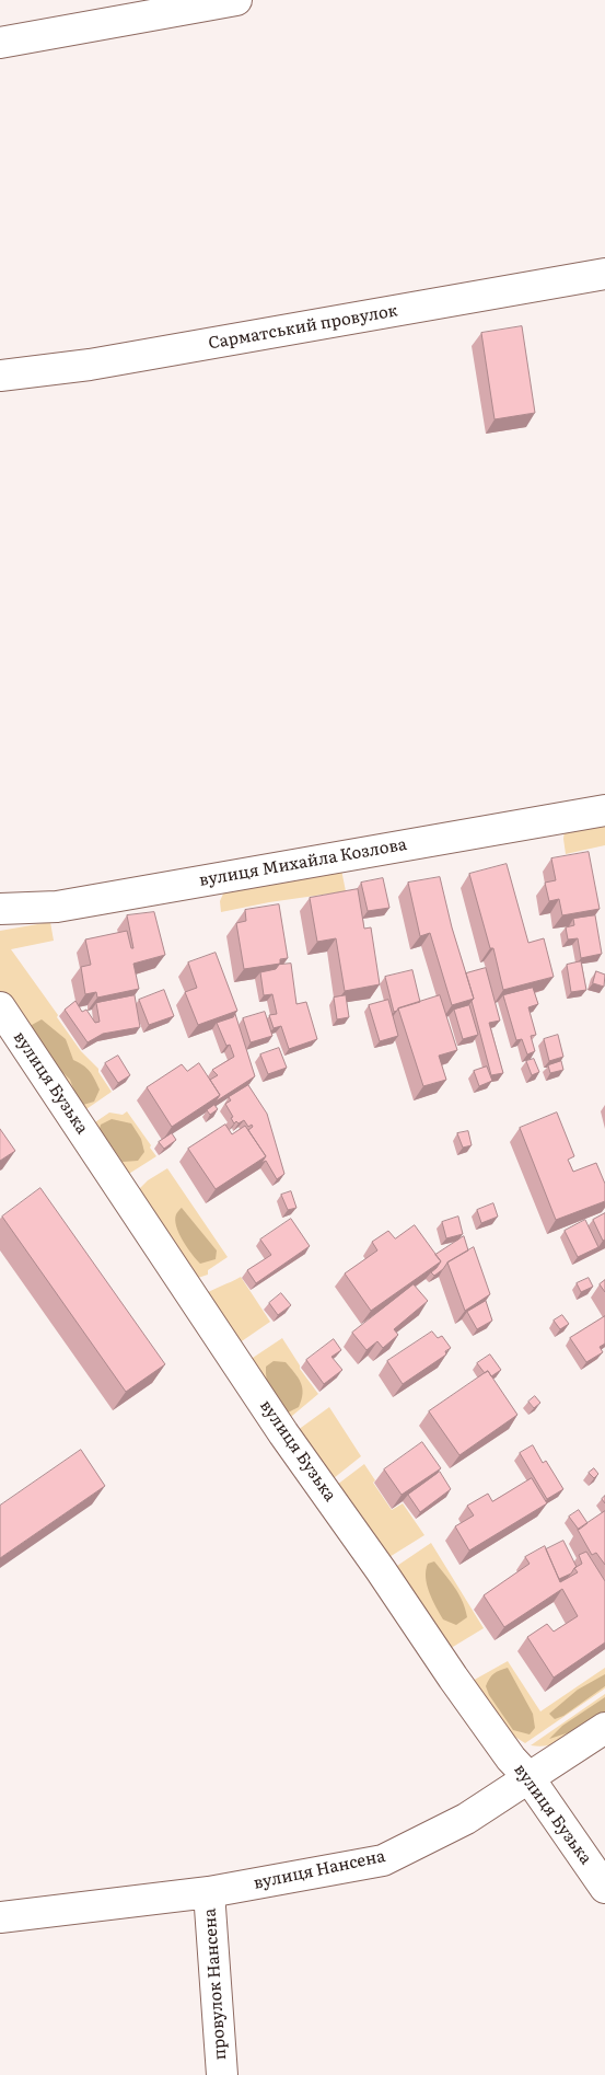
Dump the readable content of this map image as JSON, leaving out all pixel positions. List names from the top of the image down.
{
  "streets": {
    "street": [
      "Сарматський провулок",
      "вулиця Михайла Козлова",
      "вулиця Бузька",
      "вулиця Нансена",
      "провулок Нансена"
    ]
  },
  "crossings": [
    ["вулиця Бузька", "вулиця Нансена"],
    ["вулиця Нансена", "провулок Нансена"]
  ]
}
